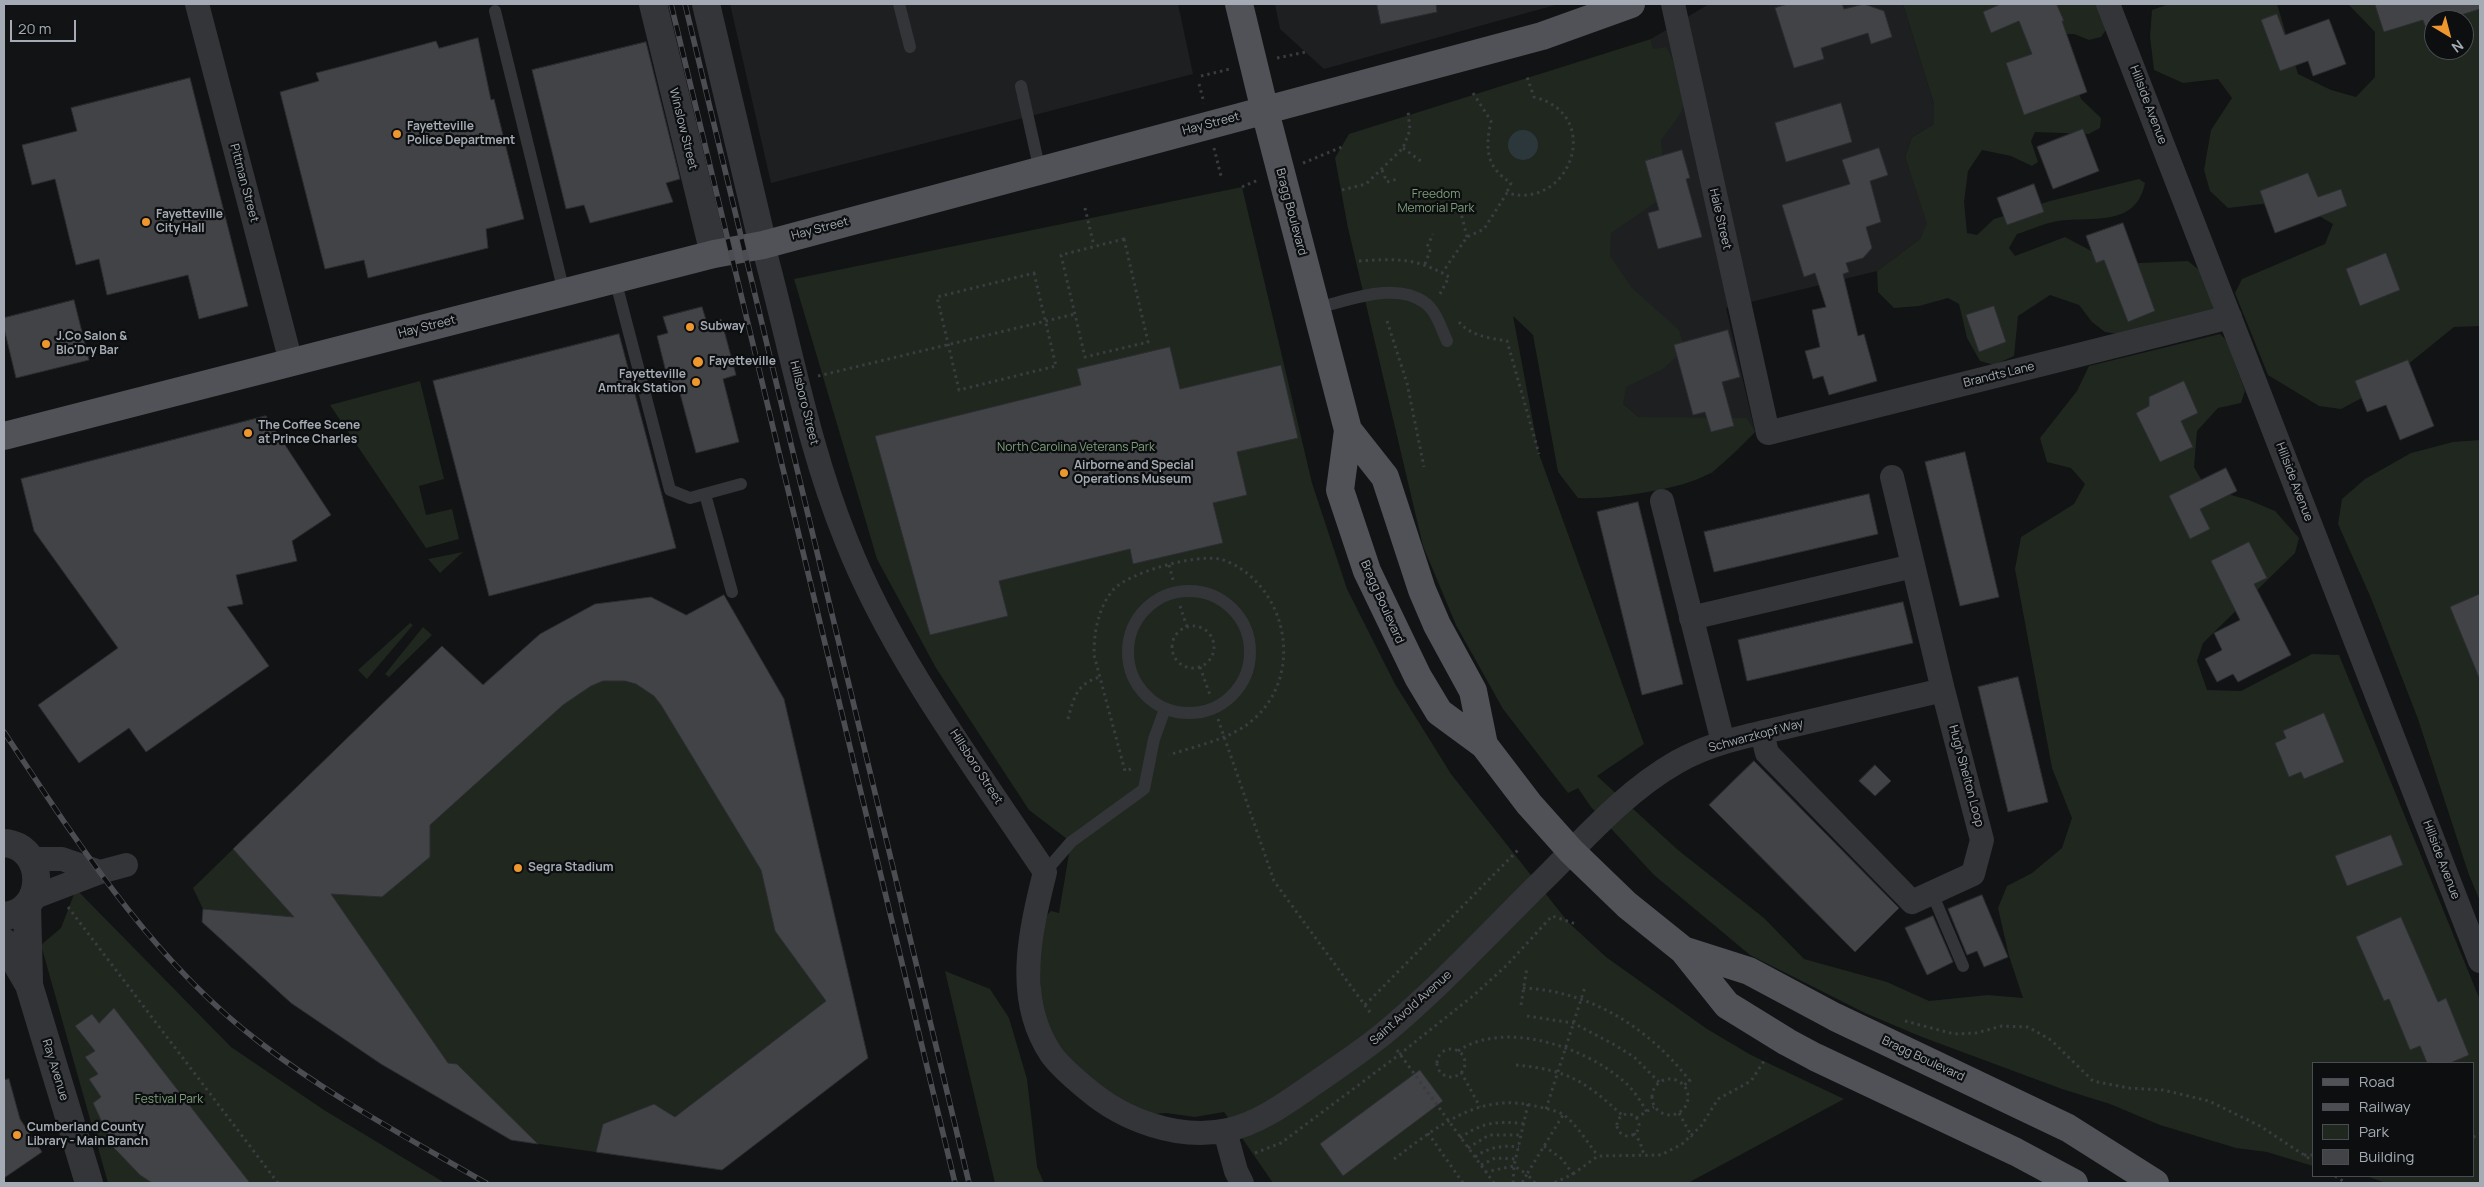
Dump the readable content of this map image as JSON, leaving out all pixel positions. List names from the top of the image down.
{
  "streets": {
    "main road": ["Hay Street", "Bragg Boulevard"],
    "street": [
      "Hillside Avenue",
      "Winslow Street",
      "Pittman Street",
      "Hale Street",
      "Brandts Lane",
      "Hillsboro Street",
      "Schwarzkopf Way",
      "Hugh Shelton Loop",
      "Saint Avold Avenue",
      "Ray Avenue"
    ]
  },
  "crossings": [
    ["Hillside Avenue", "Brandts Lane"],
    ["Hay Street", "Winslow Street"],
    ["Hay Street", "Pittman Street"],
    ["Hay Street", "Bragg Boulevard"],
    ["Hay Street", "Hillsboro Street"],
    ["Bragg Boulevard", "Schwarzkopf Way"],
    ["Bragg Boulevard", "Saint Avold Avenue"],
    ["Hale Street", "Brandts Lane"],
    ["Schwarzkopf Way", "Hugh Shelton Loop"],
    ["Schwarzkopf Way", "Saint Avold Avenue"]
  ],
  "parks": ["Freedom Memorial Park", "North Carolina Veterans Park", "Festival Park"],
  "places": [
    "Fayetteville Police Department",
    "Fayetteville City Hall",
    "Subway",
    "J.Co Salon & Blo'Dry Bar",
    "Fayetteville",
    "Fayetteville Amtrak Station",
    "The Coffee Scene at Prince Charles",
    "Airborne and Special Operations Museum",
    "Segra Stadium",
    "Cumberland County Library - Main Branch"
  ],
  "legend": [
    "Road",
    "Railway",
    "Park",
    "Building"
  ],
  "scale_bar": "20 m",
  "north": "bottom right"
}
